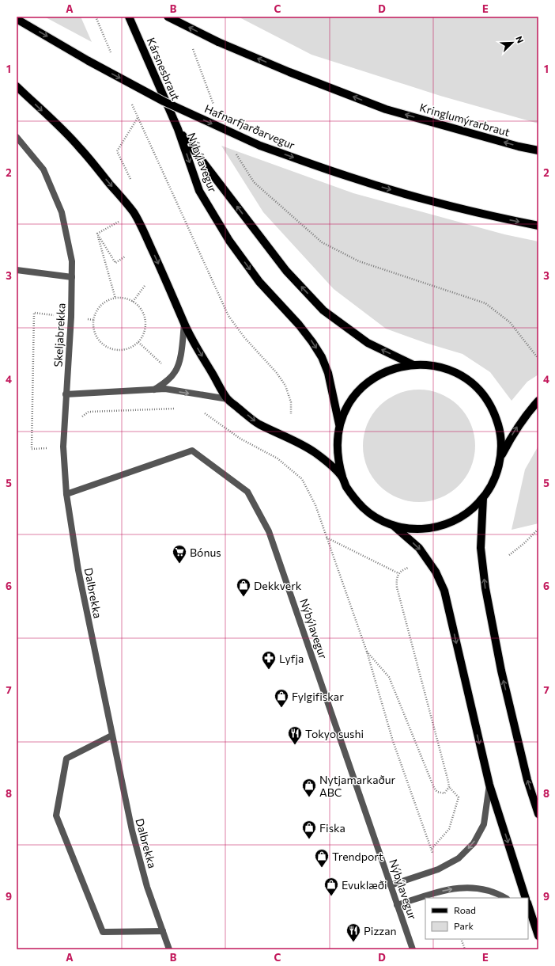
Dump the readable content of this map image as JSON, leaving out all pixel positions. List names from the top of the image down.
{
  "streets": {
    "main road": [
      "Kársnesbraut",
      "Kringlumýrarbraut",
      "Hafnarfjarðarvegur",
      "Nýbýlavegur"
    ],
    "street": ["Skeljabrekka", "Dalbrekka"]
  },
  "crossings": [
    ["Kársnesbraut", "Nýbýlavegur"],
    ["Nýbýlavegur", "Dalbrekka"],
    ["Skeljabrekka", "Dalbrekka"]
  ],
  "one_way": ["Kringlumýrarbraut", "Hafnarfjarðarvegur"],
  "places": {
    "supermarket": ["Bónus"],
    "shop": [
      "Dekkverk",
      "Fylgifiskar",
      "Nytjamarkaður ABC",
      "Fiska",
      "Trendport",
      "Evuklæði"
    ],
    "pharmacy": ["Lyfja"],
    "restaurant": ["Tokyo sushi", "Pizzan"]
  },
  "legend": ["Road", "Park"],
  "north": "top right",
  "grid": {
    "columns": [
      "A",
      "B",
      "C",
      "D",
      "E"
    ],
    "rows": [
      "1",
      "2",
      "3",
      "4",
      "5",
      "6",
      "7",
      "8",
      "9"
    ]
  }
}
